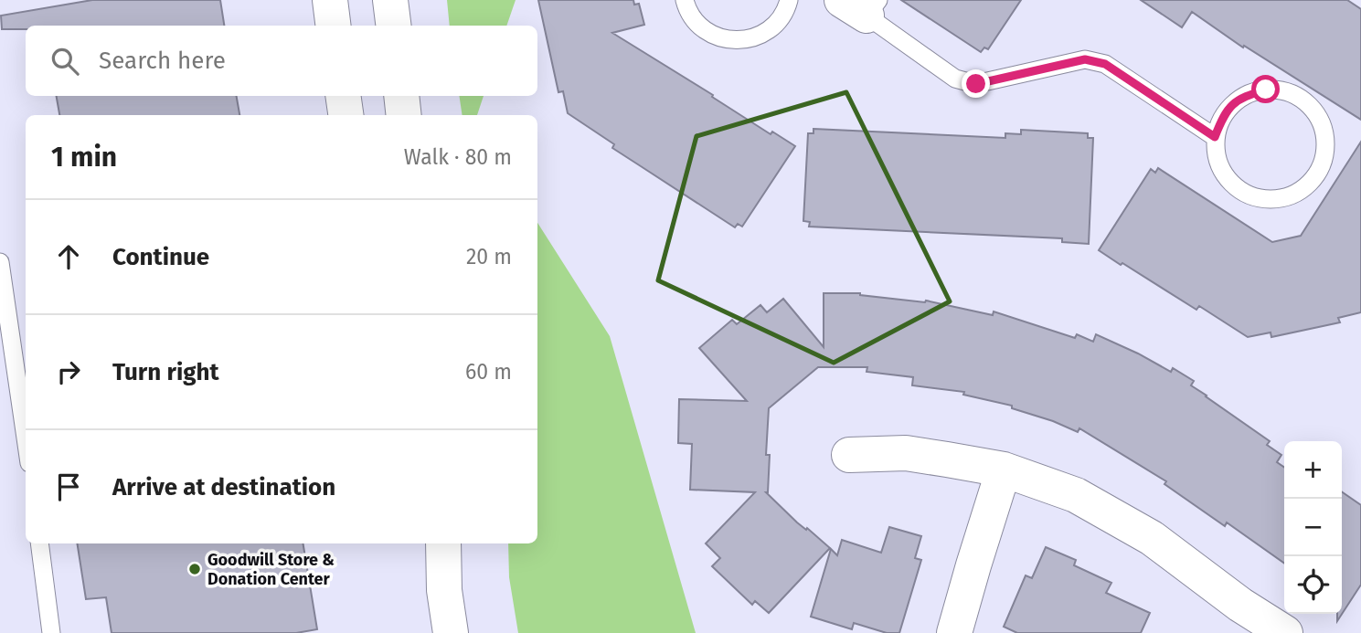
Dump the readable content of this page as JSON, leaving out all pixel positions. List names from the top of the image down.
{
  "places": ["Goodwill Store & Donation Center"],
  "page": {
    "search": "Search here",
    "heading": ["1 min", "Walk · 80 m"],
    "list": [
      ["Continue", "20 m"],
      ["Turn right", "60 m"],
      "Arrive at destination"
    ],
    "map_buttons": ["+", "−"]
  }
}
